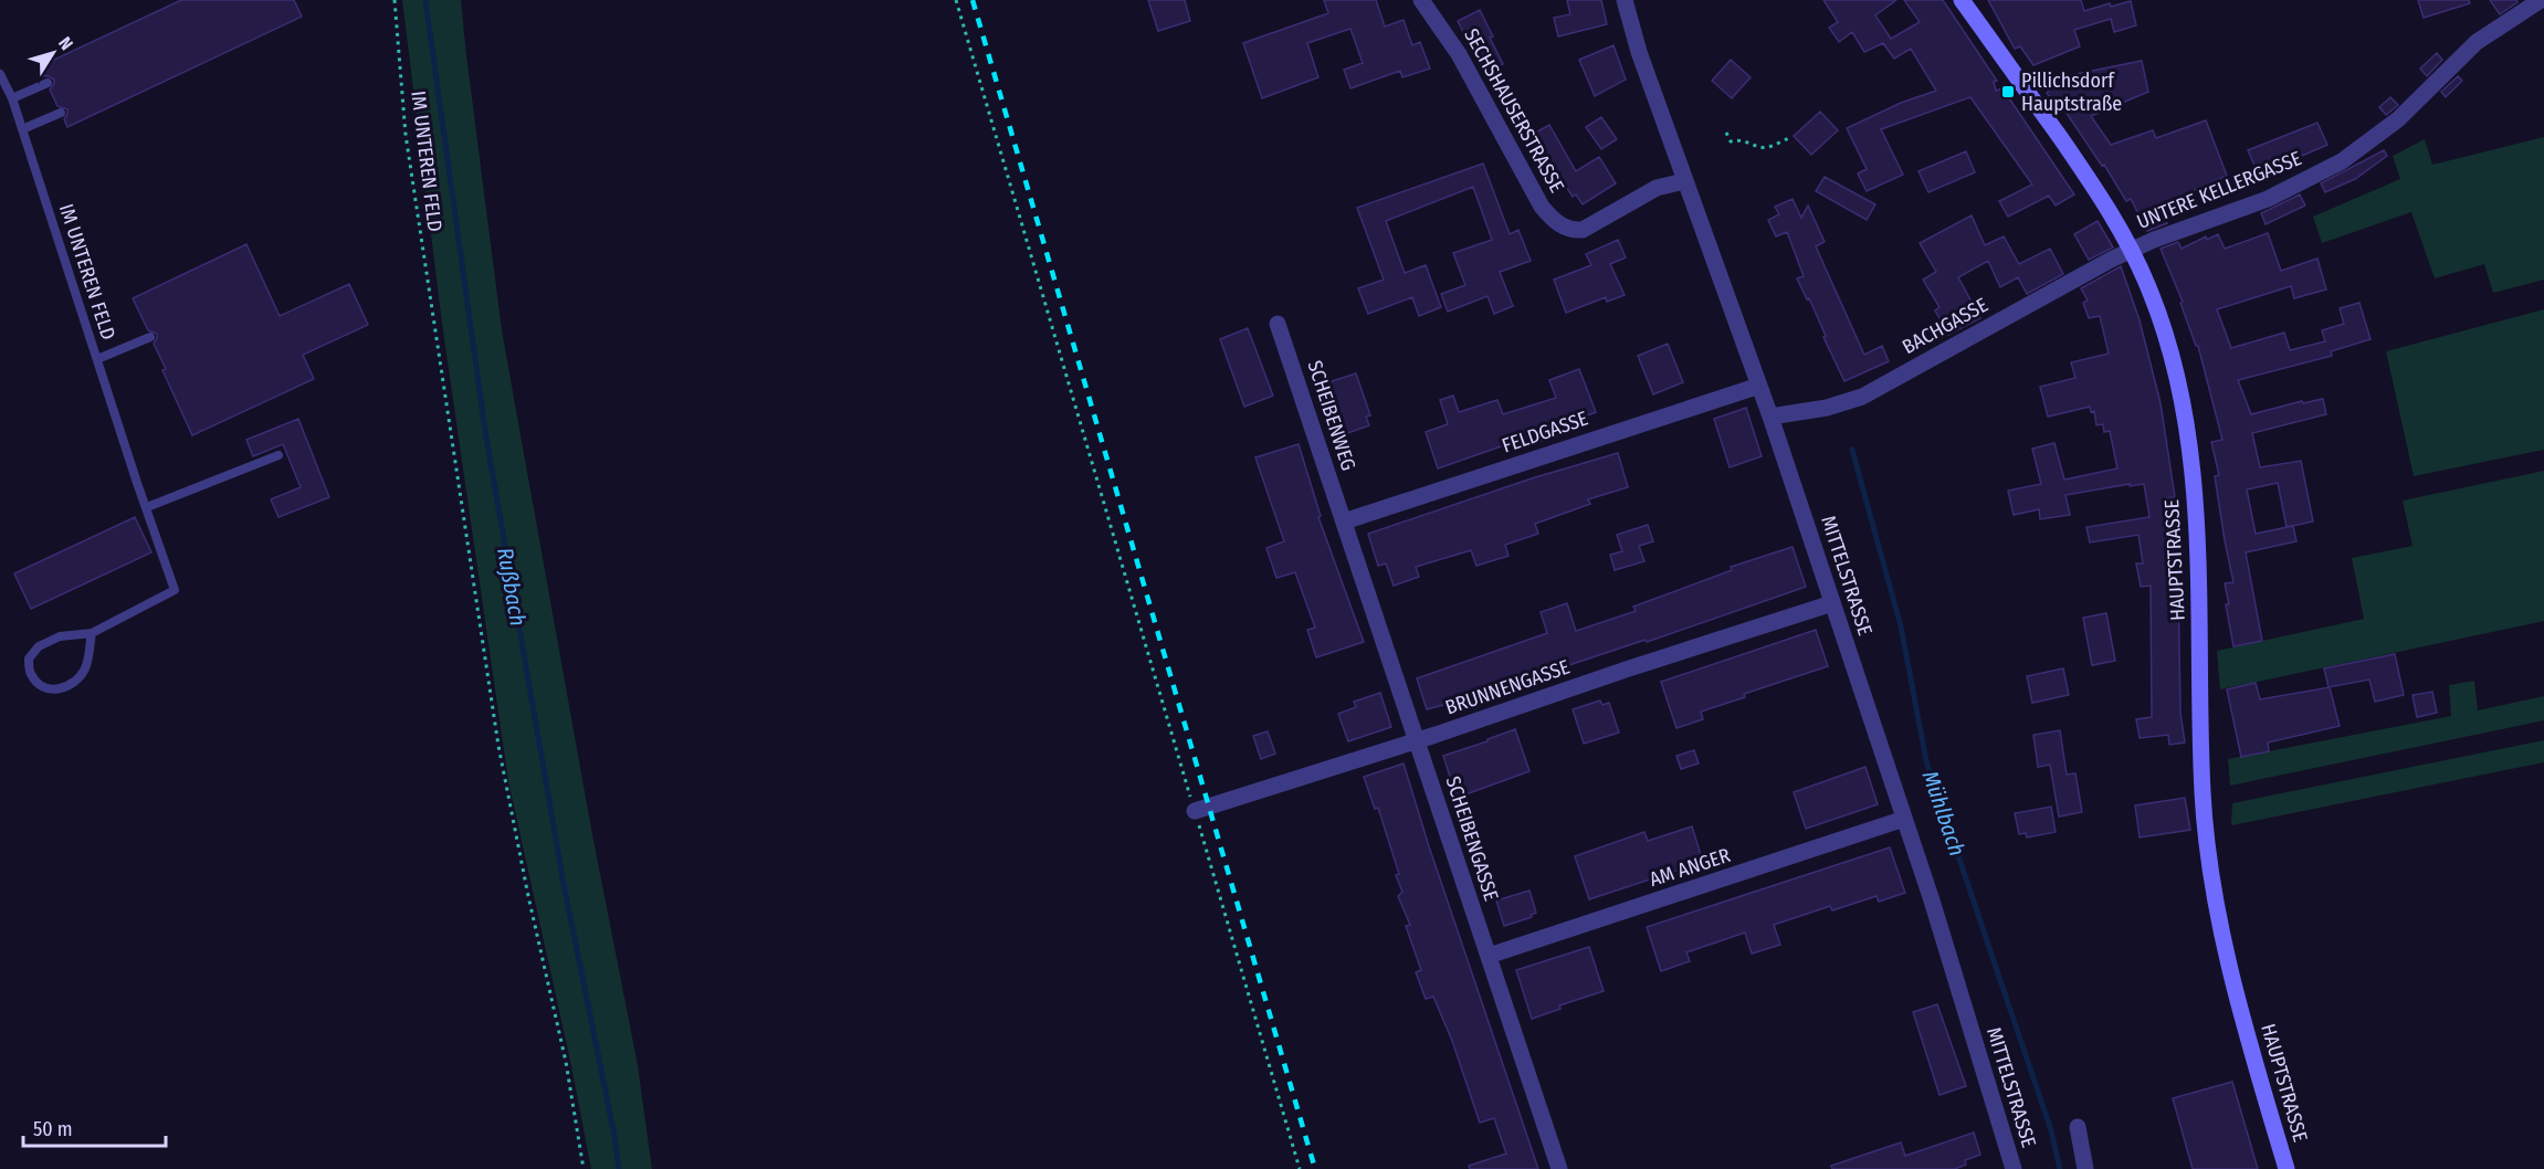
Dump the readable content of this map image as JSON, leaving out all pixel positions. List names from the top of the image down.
{
  "streets": {
    "main road": ["HAUPTSTRASSE"],
    "street": [
      "SECHSHAUSERSTRASSE",
      "UNTERE KELLERGASSE",
      "BACHGASSE",
      "SCHEIBENWEG",
      "FELDGASSE",
      "MITTELSTRASSE",
      "BRUNNENGASSE",
      "SCHEIBENGASSE",
      "AM ANGER"
    ],
    "lane": ["IM UNTEREN FELD"]
  },
  "crossings": [
    ["SECHSHAUSERSTRASSE", "MITTELSTRASSE"],
    ["UNTERE KELLERGASSE", "BACHGASSE"],
    ["UNTERE KELLERGASSE", "HAUPTSTRASSE"],
    ["BACHGASSE", "HAUPTSTRASSE"],
    ["BACHGASSE", "MITTELSTRASSE"],
    ["SCHEIBENWEG", "FELDGASSE"],
    ["SCHEIBENWEG", "SCHEIBENGASSE"],
    ["FELDGASSE", "MITTELSTRASSE"],
    ["FELDGASSE", "SCHEIBENGASSE"],
    ["MITTELSTRASSE", "BRUNNENGASSE"],
    ["MITTELSTRASSE", "AM ANGER"],
    ["BRUNNENGASSE", "SCHEIBENGASSE"],
    ["SCHEIBENGASSE", "AM ANGER"]
  ],
  "water": ["Rußbach", "Mühlbach"],
  "places": {
    "transit": ["Pillichsdorf Hauptstraße"]
  },
  "scale_bar": "50 m",
  "north": "top right"
}
